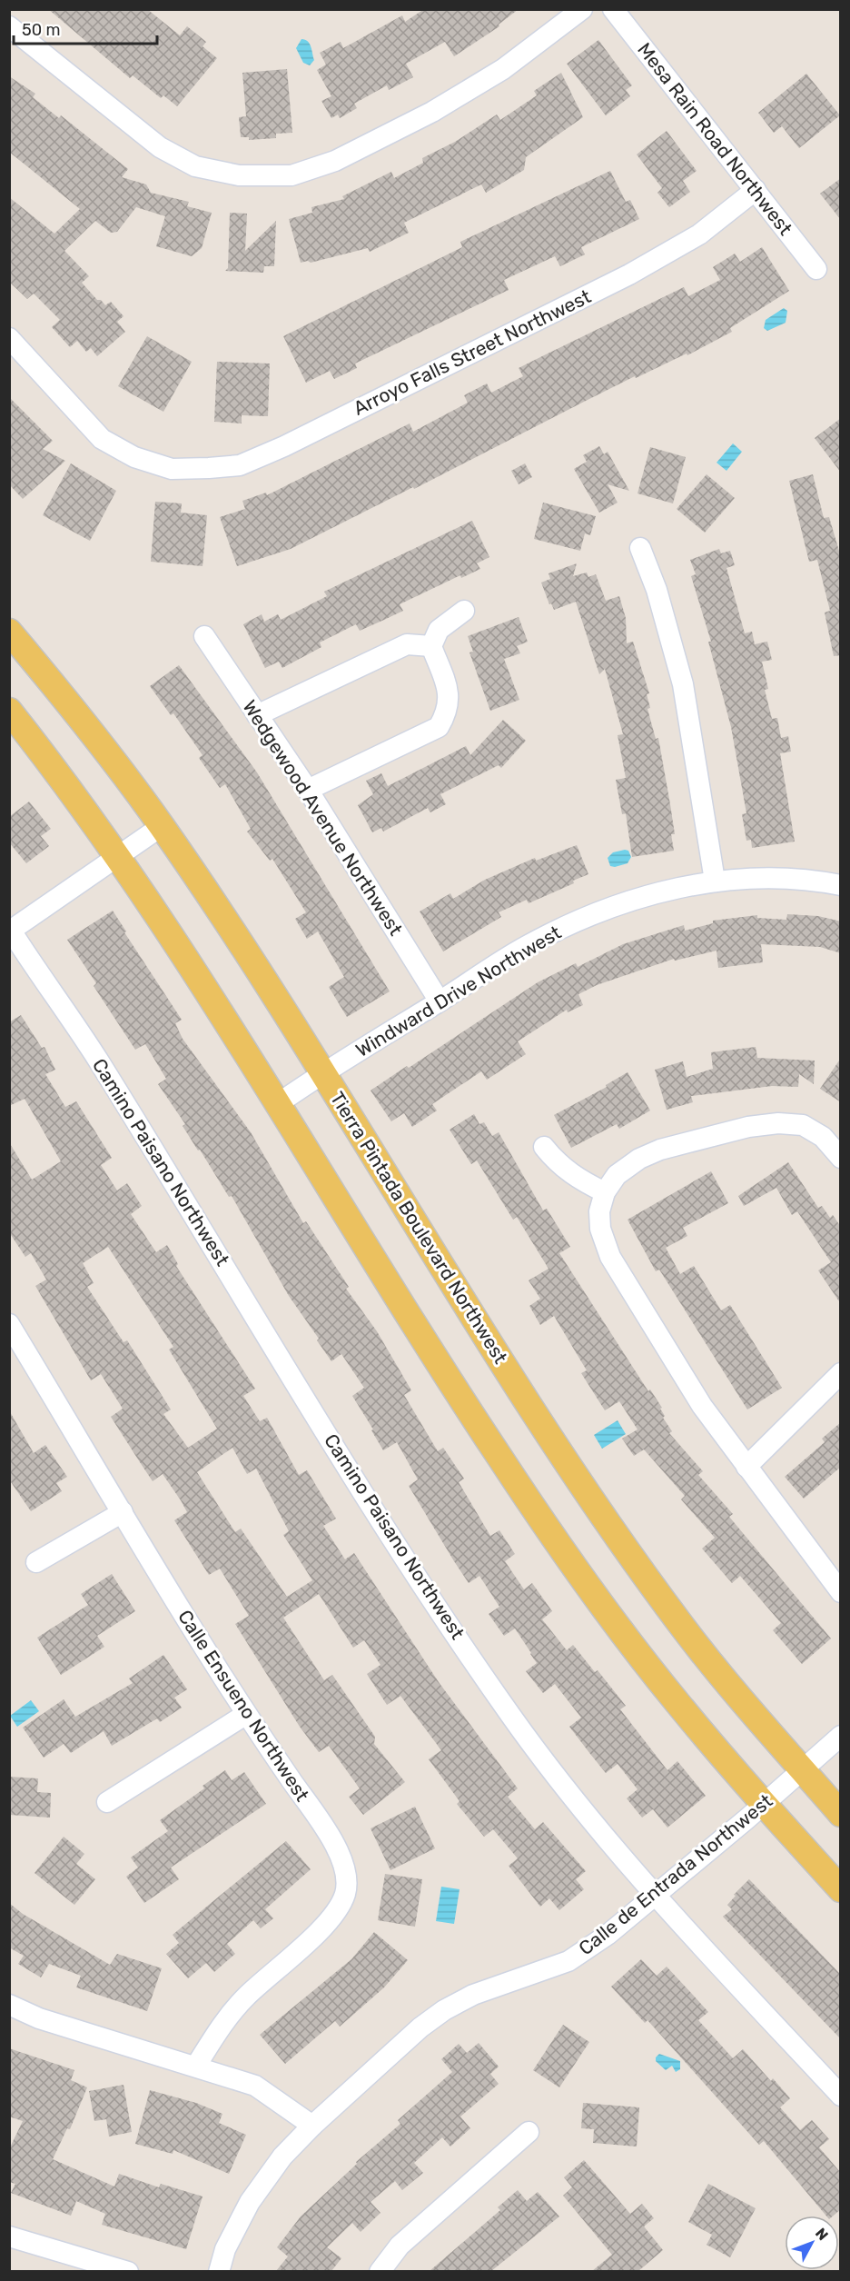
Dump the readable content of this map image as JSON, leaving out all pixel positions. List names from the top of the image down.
{
  "streets": {
    "main road": ["Tierra Pintada Boulevard Northwest"],
    "street": [
      "Mesa Rain Road Northwest",
      "Arroyo Falls Street Northwest",
      "Wedgewood Avenue Northwest",
      "Windward Drive Northwest",
      "Camino Paisano Northwest",
      "Calle Ensueno Northwest",
      "Calle de Entrada Northwest"
    ]
  },
  "crossings": [
    ["Mesa Rain Road Northwest", "Arroyo Falls Street Northwest"],
    ["Wedgewood Avenue Northwest", "Windward Drive Northwest"],
    ["Windward Drive Northwest", "Tierra Pintada Boulevard Northwest"],
    ["Camino Paisano Northwest", "Calle de Entrada Northwest"],
    ["Tierra Pintada Boulevard Northwest", "Calle de Entrada Northwest"]
  ],
  "scale_bar": "50 m",
  "north": "top right"
}
